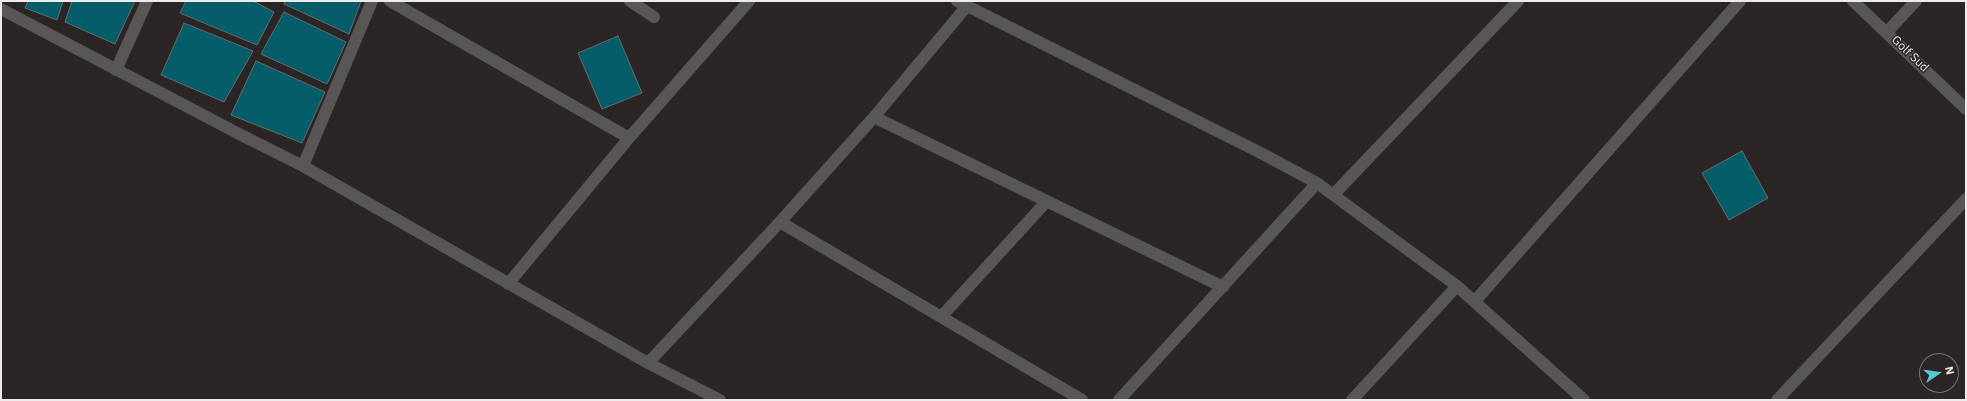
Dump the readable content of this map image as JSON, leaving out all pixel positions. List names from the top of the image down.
{
  "streets": {
    "street": ["Golf Sud"]
  },
  "north": "right"
}
